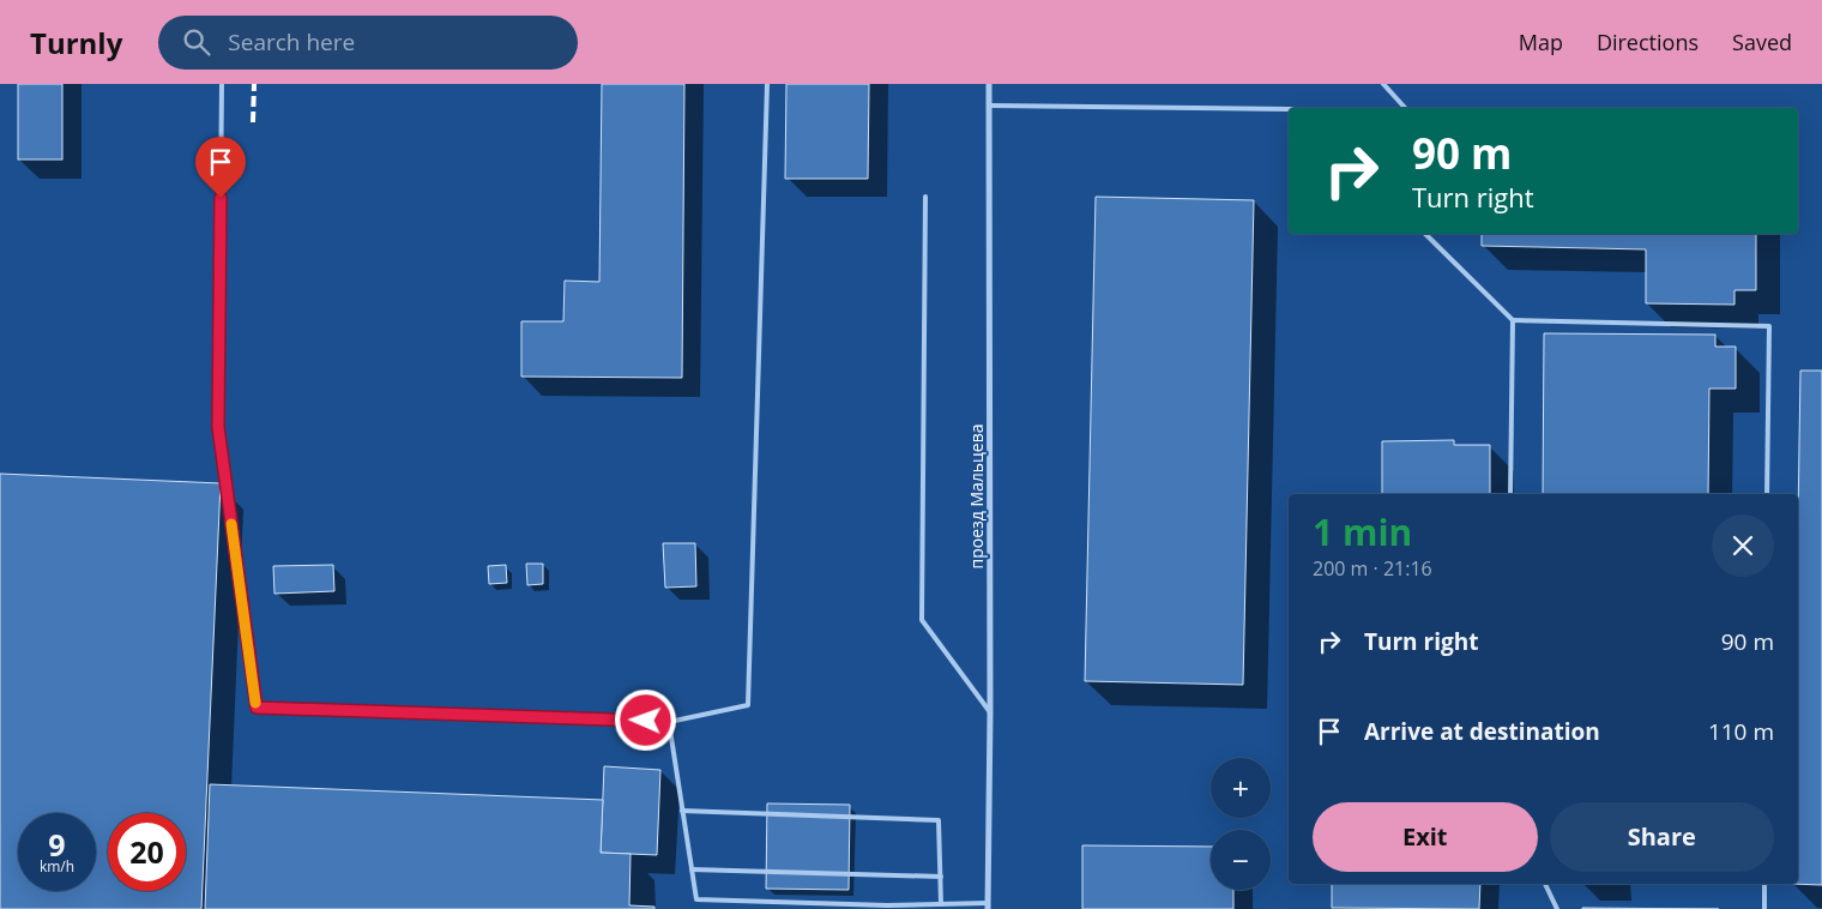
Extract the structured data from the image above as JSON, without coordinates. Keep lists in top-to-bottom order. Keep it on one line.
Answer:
{"streets":{"street":["проезд Мальцева"]},"page":{"header":"Turnly","search":"Search here","nav":["Map","Directions","Saved"],"turn":["90 m","Turn right"],"heading":["1 min","200 m · 21:16"],"list":[{"name":"Turn right","value":"90 m"},{"name":"Arrive at destination","value":"110 m"}],"map_buttons":["+","−"],"buttons":["Exit","Share"],"speed":"9 km/h","limit":"20"}}
